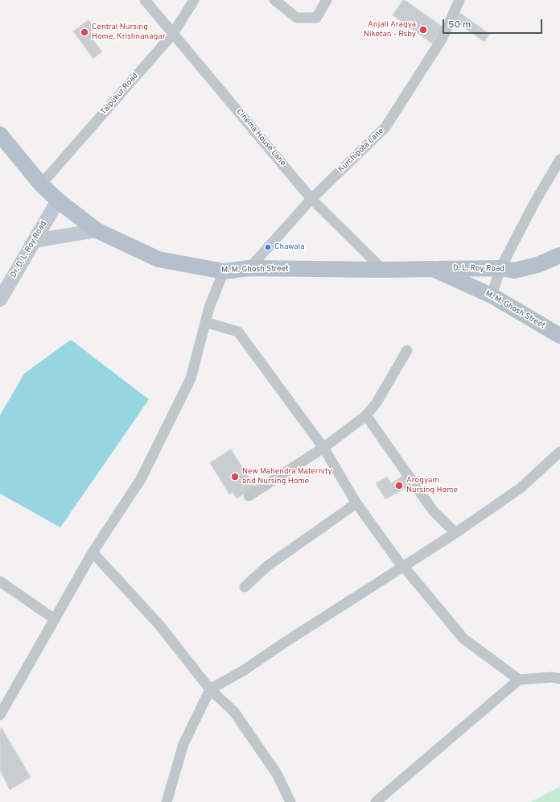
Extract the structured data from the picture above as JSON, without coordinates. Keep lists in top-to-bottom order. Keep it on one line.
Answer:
{"streets":{"main road":["D. L. Roy Road","M. M. Ghosh Street"],"street":["Talpukur Road","Cinema House Lane","Kurchipota Lane","Dr. D. L. Roy Road"]},"crossings":[["Talpukur Road","Cinema House Lane"],["Talpukur Road","M. M. Ghosh Street"],["Cinema House Lane","Kurchipota Lane"],["Cinema House Lane","M. M. Ghosh Street"],["Kurchipota Lane","M. M. Ghosh Street"],["Dr. D. L. Roy Road","M. M. Ghosh Street"],["D. L. Roy Road","M. M. Ghosh Street"]],"places":["Anjali Aragya Niketan - Rsby","Central Nursing Home, Krishnanagar","Chawala","New Mahendra Maternity and Nursing Home","Arogyam Nursing Home"],"scale_bar":"50 m"}
